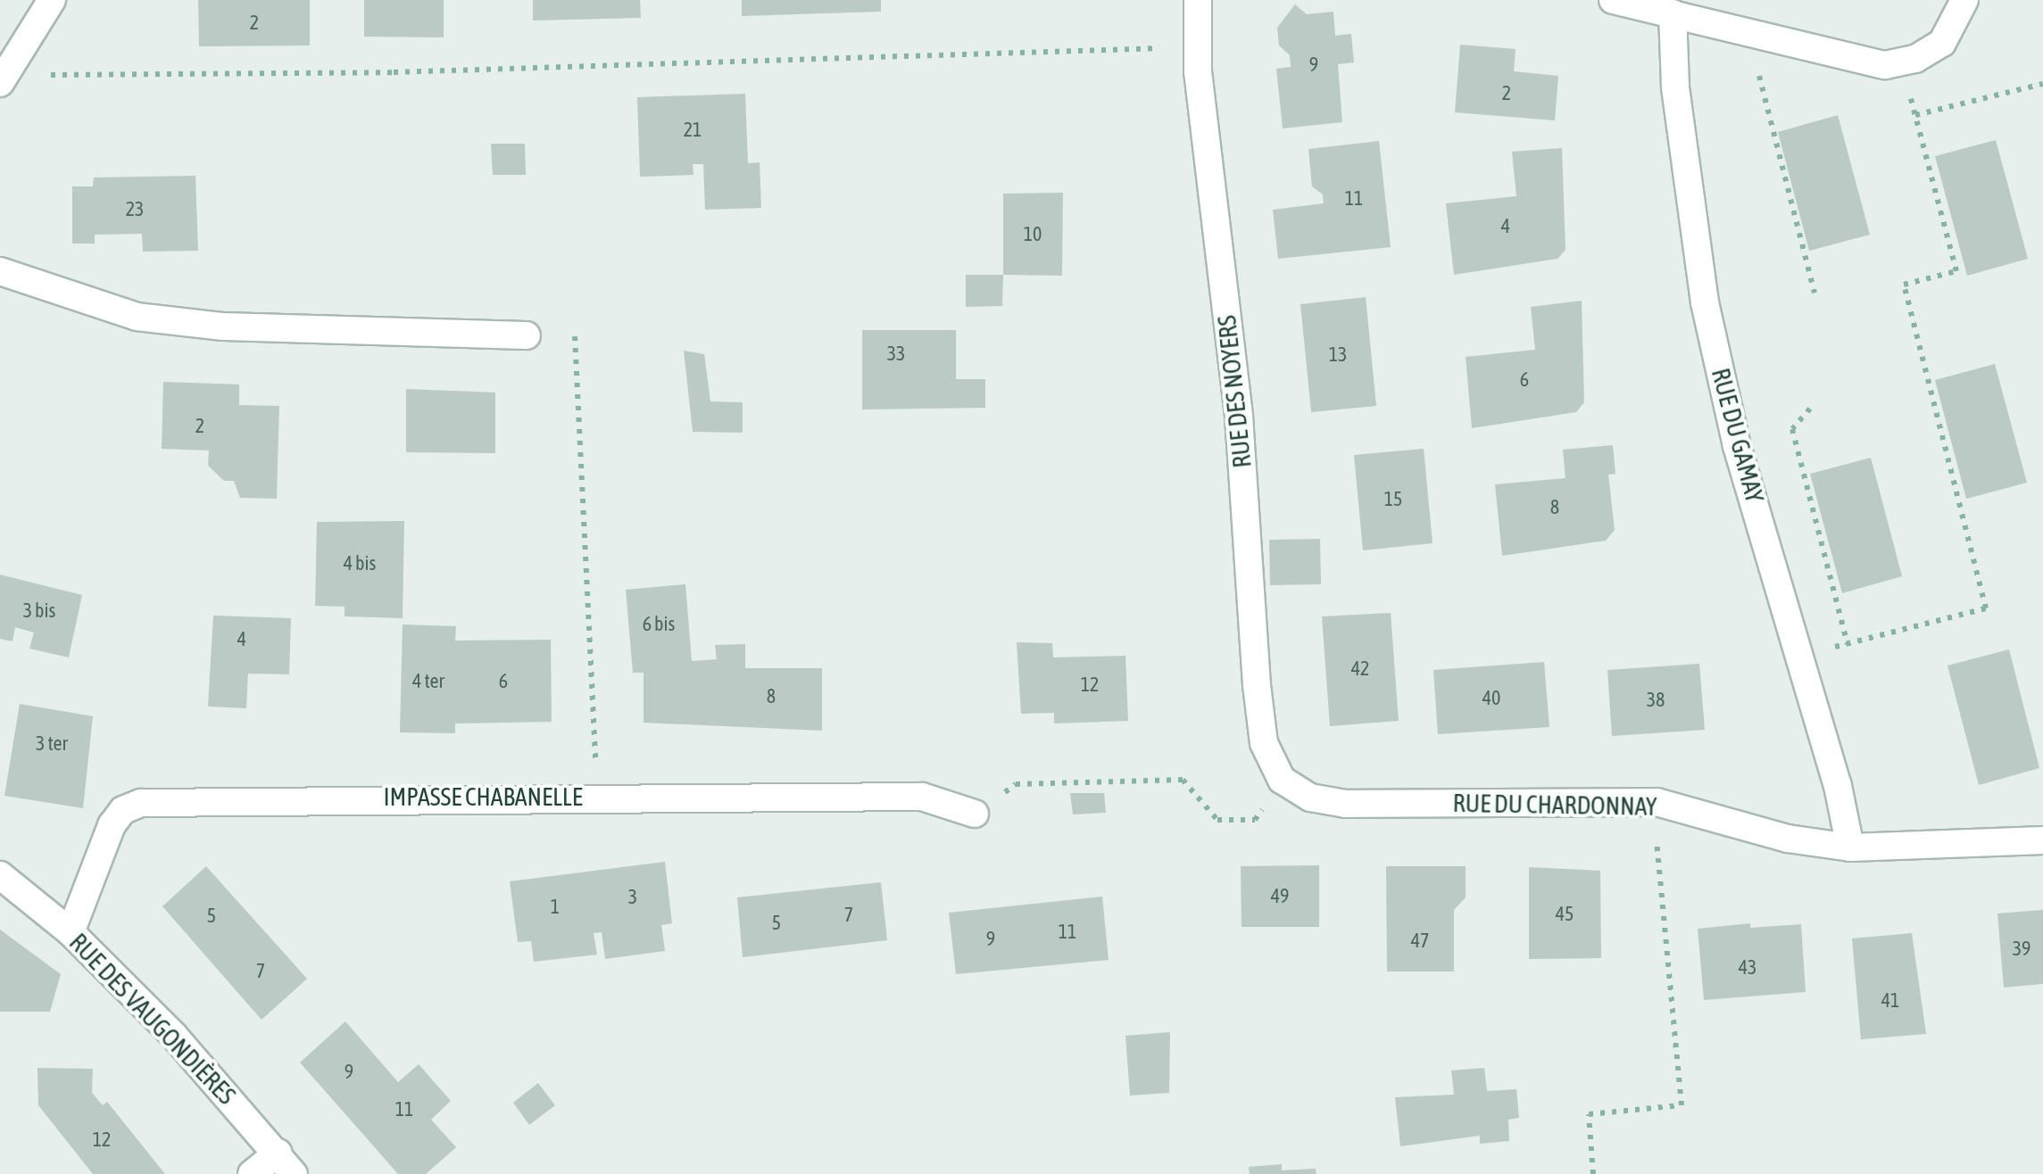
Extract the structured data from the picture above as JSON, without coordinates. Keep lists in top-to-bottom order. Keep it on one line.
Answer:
{"streets":{"street":["RUE DES NOYERS","RUE DU GAMAY","IMPASSE CHABANELLE","RUE DU CHARDONNAY","RUE DES VAUGONDIÈRES"]},"crossings":[["RUE DES NOYERS","RUE DU CHARDONNAY"],["RUE DU GAMAY","RUE DU CHARDONNAY"],["IMPASSE CHABANELLE","RUE DES VAUGONDIÈRES"]],"house_numbers":["2","9","2","21","11","23","4","10","33","13","6","2","15","8","4 bis","3 bis","6 bis","4","42","4 ter","6","12","8","40","38","3 ter","49","3","1","45","7","5","5","11","9","47","39","43","7","41","9","11","12"]}
